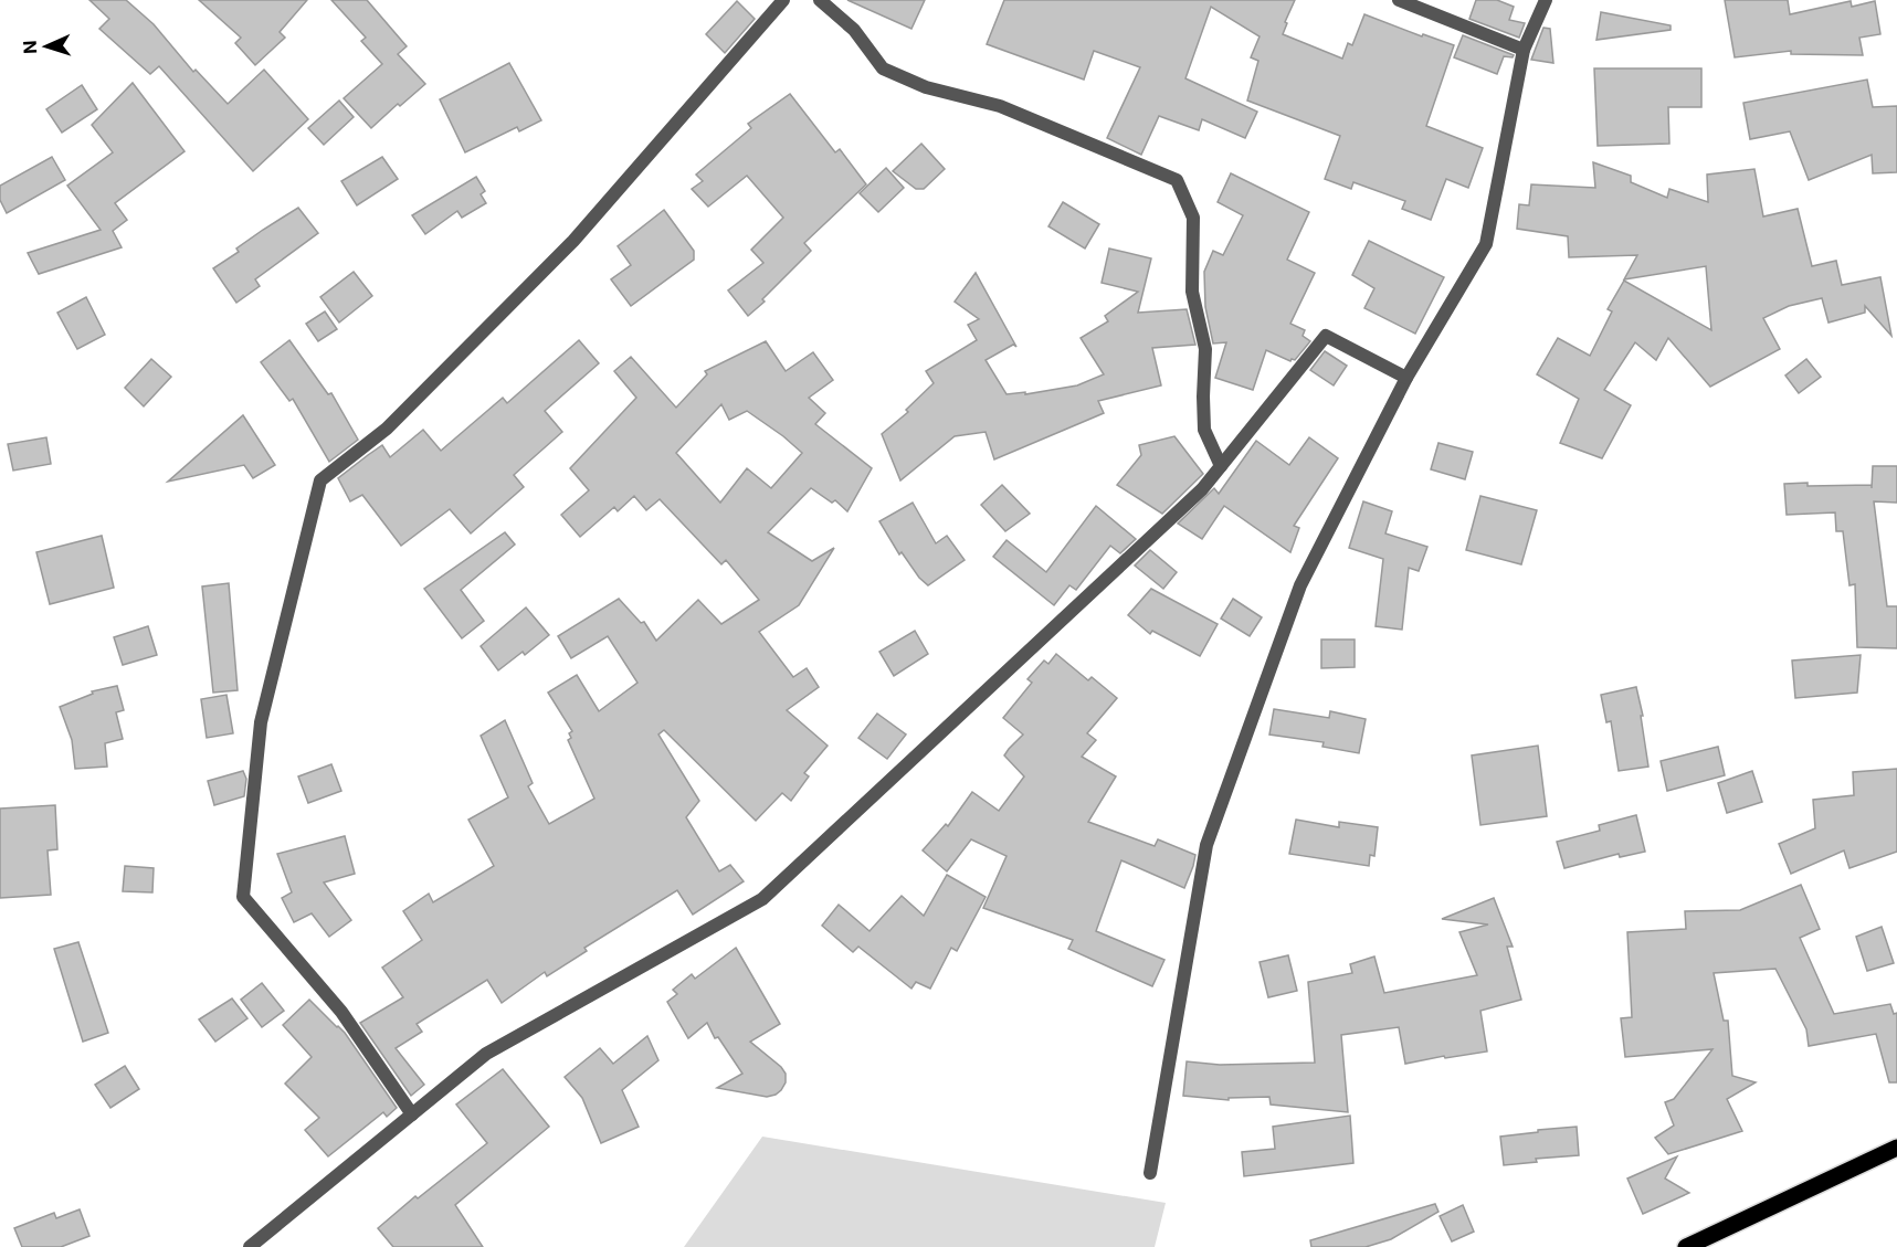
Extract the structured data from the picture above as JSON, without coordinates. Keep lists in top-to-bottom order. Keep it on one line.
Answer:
{"north":"left"}
